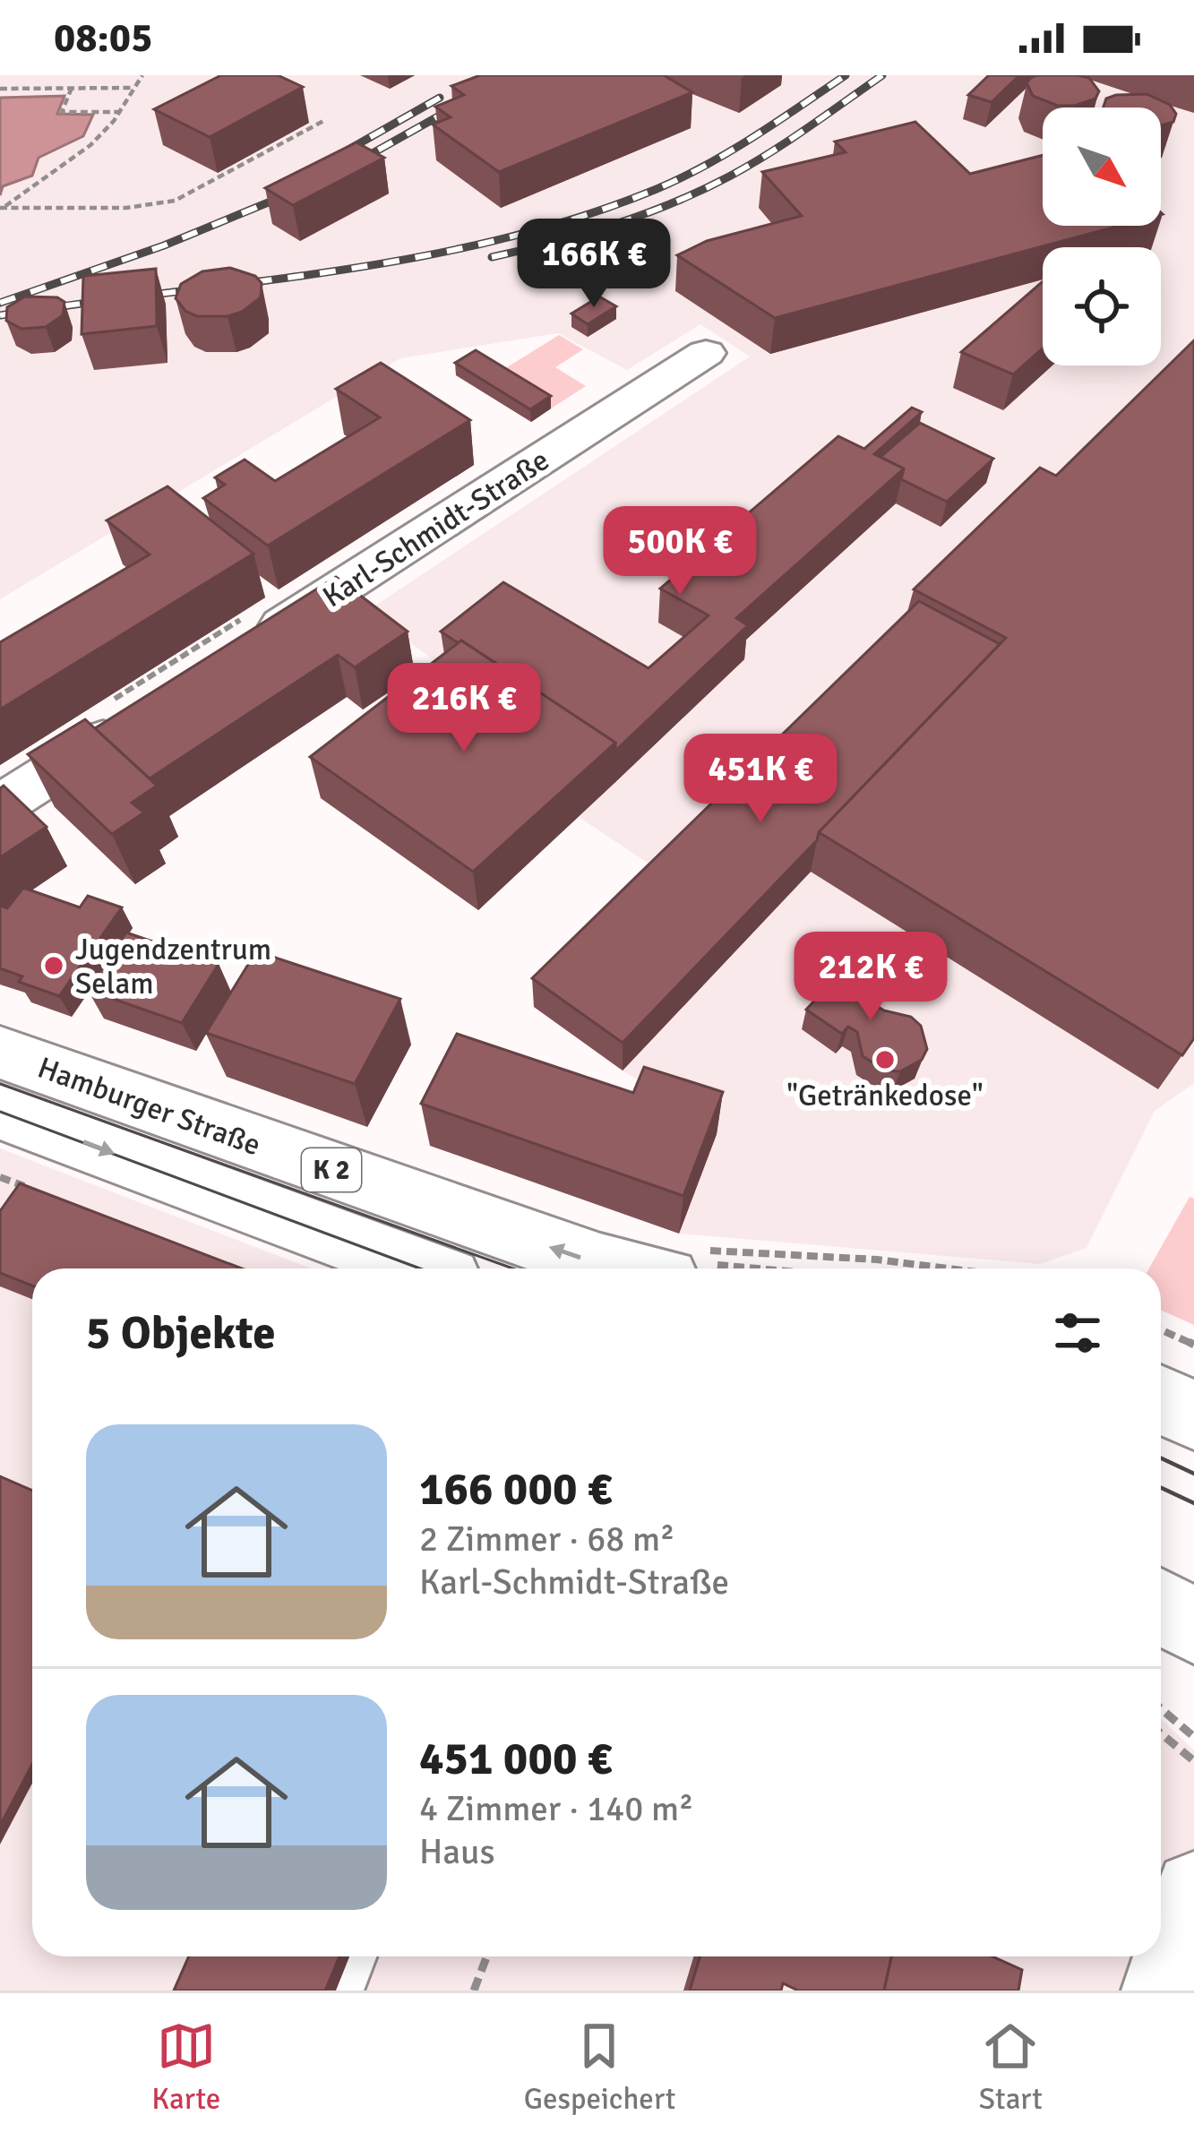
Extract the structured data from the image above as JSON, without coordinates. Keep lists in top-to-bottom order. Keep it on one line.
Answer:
{"streets":{"main road":["Hamburger Straße","K 2"],"street":["Karl-Schmidt-Straße"]},"places":["Jugendzentrum Selam","\"Getränkedose\""],"north":"bottom right","page":{"status":"08:05","price":["166K €","500K €","216K €","451K €","212K €"],"heading":"5 Objekte","list":[{"name":"166 000 €","note":"2 Zimmer · 68 m² · Karl-Schmidt-Straße"},{"name":"451 000 €","note":"4 Zimmer · 140 m² · Haus"}],"tabs":["Karte","Gespeichert","Start"]}}
